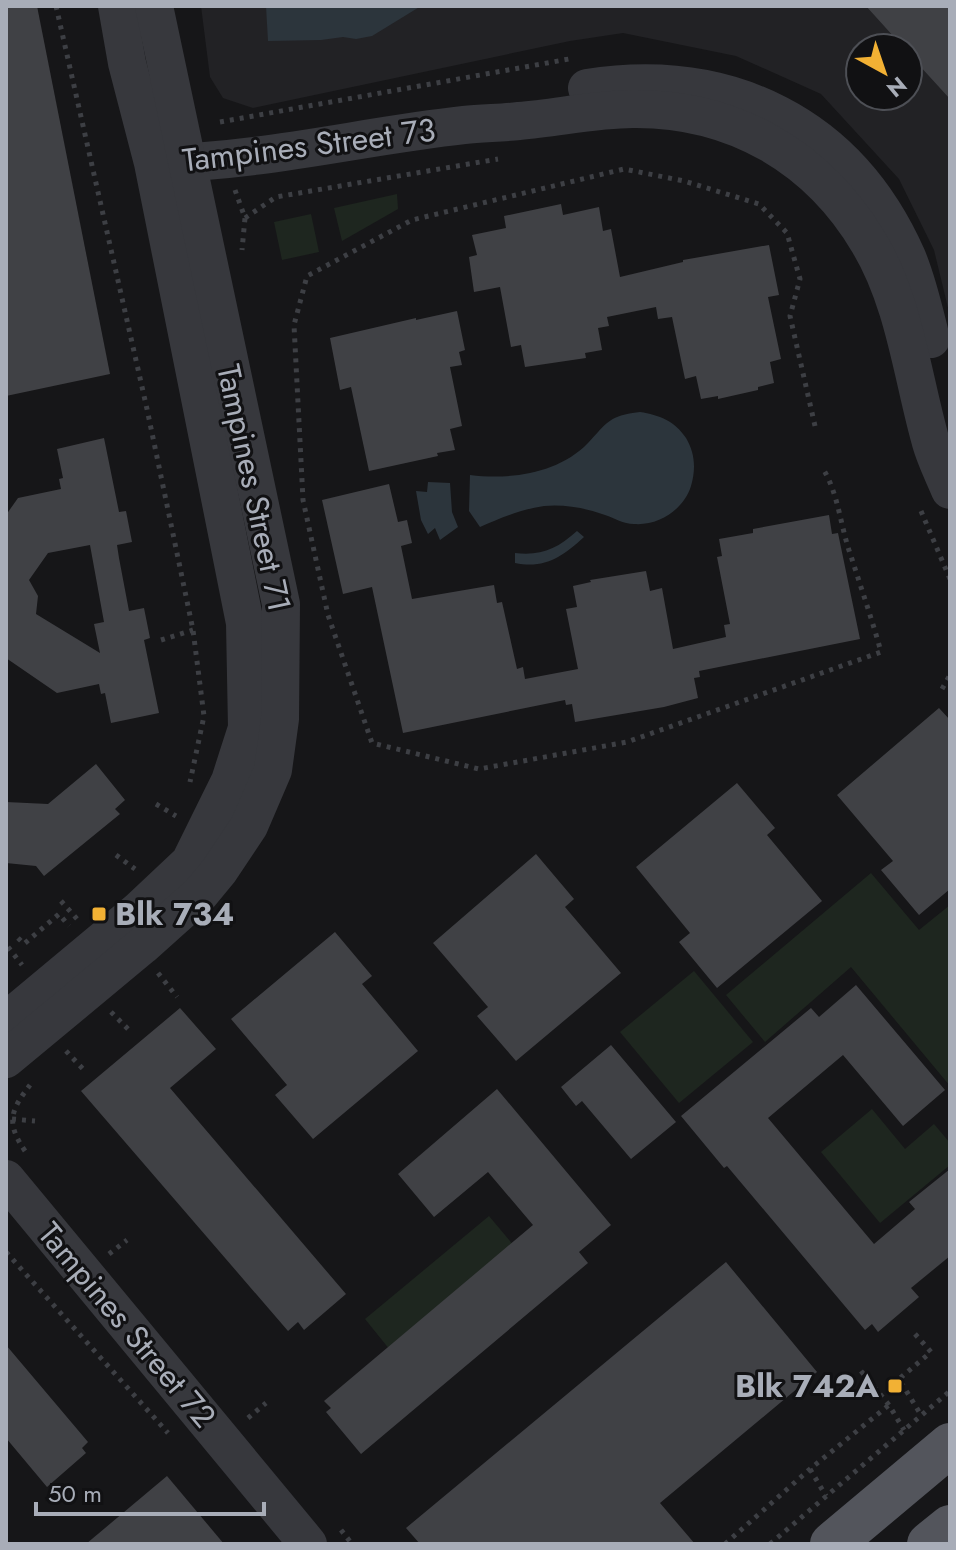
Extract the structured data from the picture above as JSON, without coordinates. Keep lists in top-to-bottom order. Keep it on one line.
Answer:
{"streets":{"street":["Tampines Street 73","Tampines Street 71","Tampines Street 72"]},"crossings":[["Tampines Street 73","Tampines Street 71"]],"places":{"transit":["Blk 734","Blk 742A"]},"scale_bar":"50 m","north":"bottom right"}
